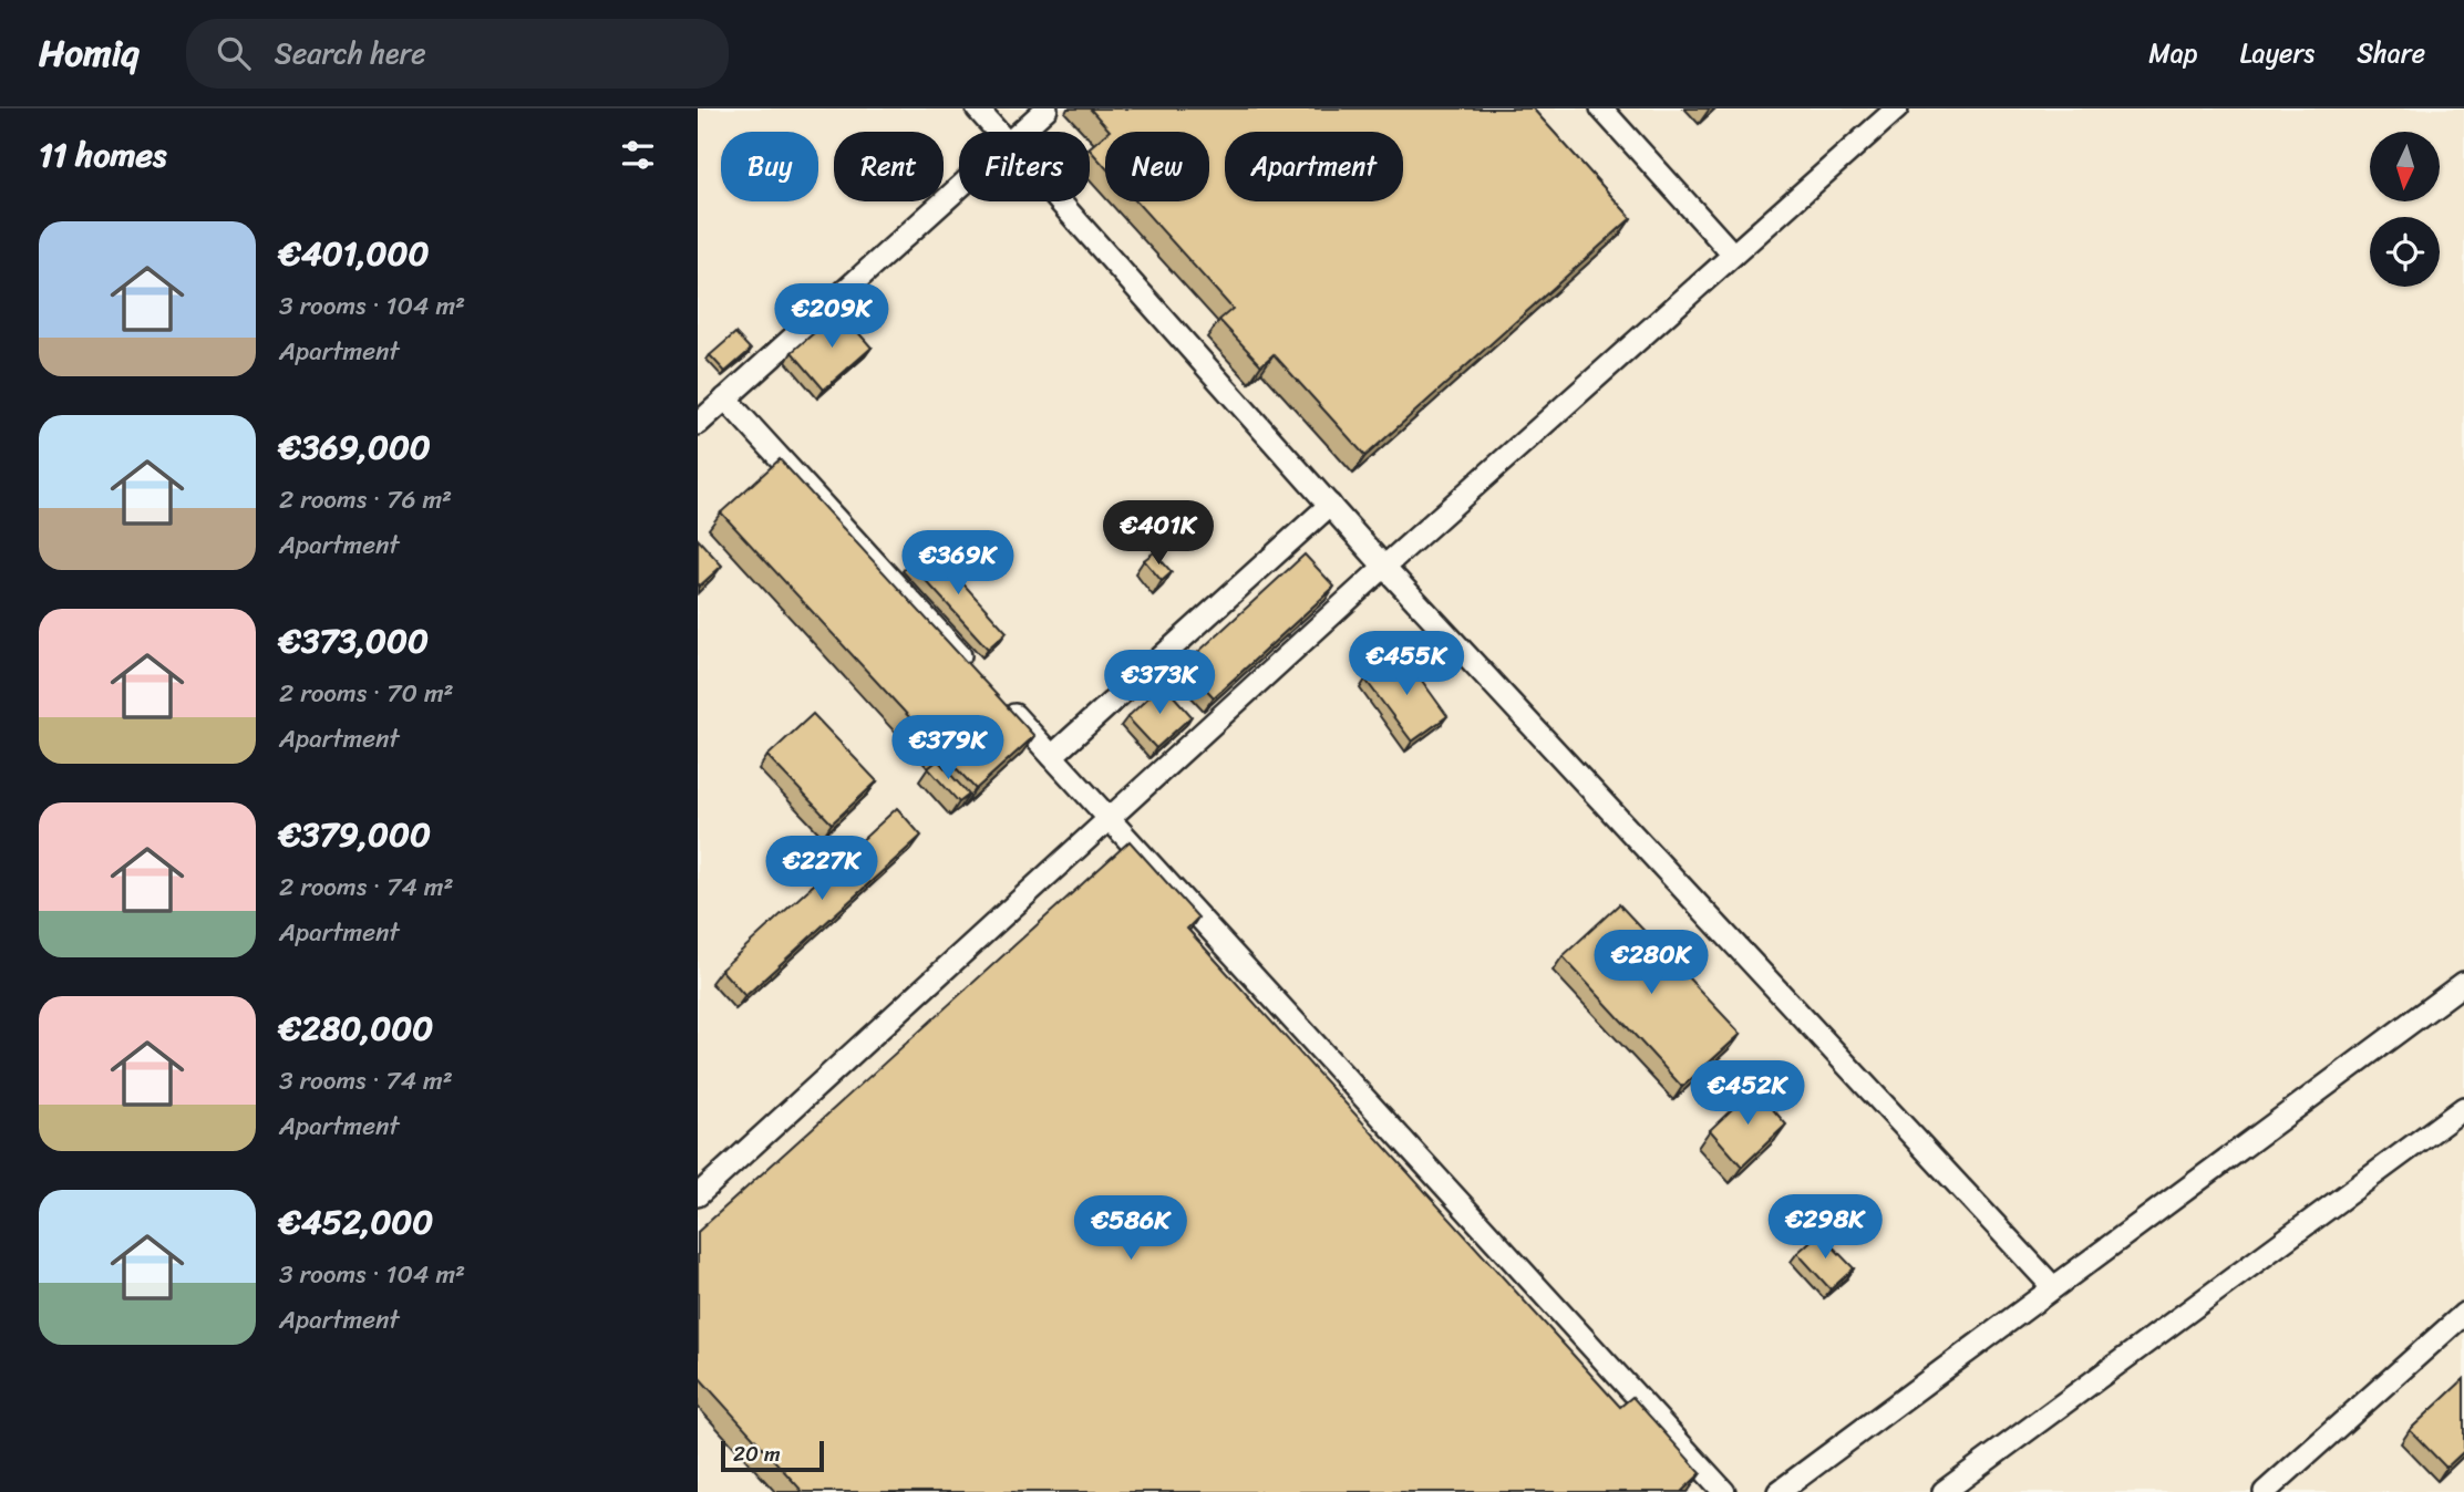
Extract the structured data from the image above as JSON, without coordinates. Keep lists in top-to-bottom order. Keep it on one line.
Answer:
{"scale_bar":"20 m","north":"bottom","page":{"header":"Homiq","search":"Search here","nav":["Map","Layers","Share"],"heading":"11 homes","chip":["Buy","Rent","Filters","New","Apartment"],"list":[{"name":"€401,000","note":"3 rooms · 104 m² · Apartment"},{"name":"€369,000","note":"2 rooms · 76 m² · Apartment"},{"name":"€373,000","note":"2 rooms · 70 m² · Apartment"},{"name":"€379,000","note":"2 rooms · 74 m² · Apartment"},{"name":"€280,000","note":"3 rooms · 74 m² · Apartment"},{"name":"€452,000","note":"3 rooms · 104 m² · Apartment"}],"price":["€209K","€401K","€369K","€455K","€373K","€379K","€227K","€280K","€452K","€298K","€586K"],"scale":"20 m"}}
